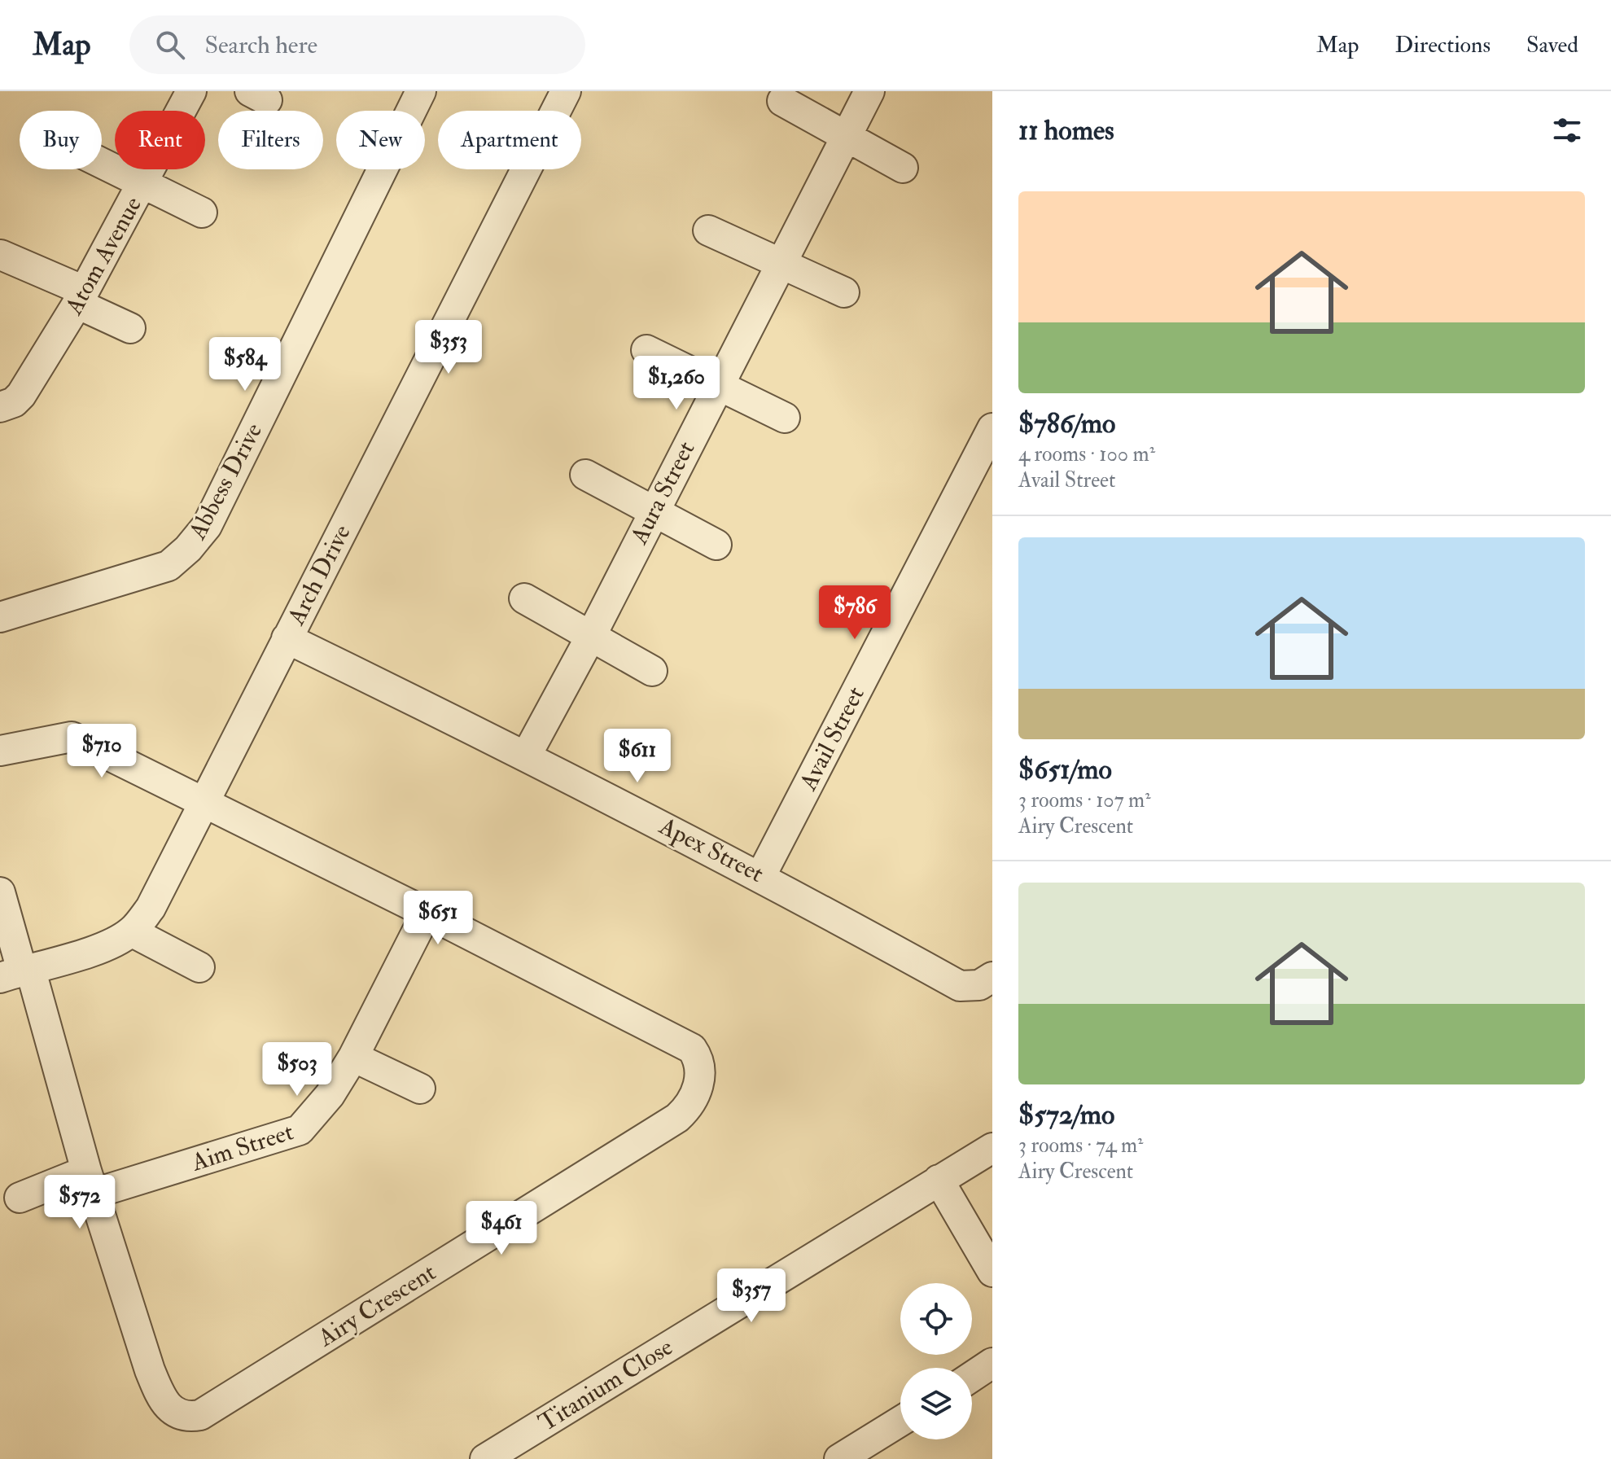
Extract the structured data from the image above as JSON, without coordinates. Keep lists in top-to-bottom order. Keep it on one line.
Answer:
{"streets":{"street":["Atom Avenue","Abbess Drive","Aura Street","Arch Drive","Avail Street","Apex Street","Aim Street","Airy Crescent","Titanium Close"]},"crossings":[["Aura Street","Apex Street"],["Arch Drive","Apex Street"],["Arch Drive","Airy Crescent"],["Avail Street","Apex Street"],["Aim Street","Airy Crescent"]],"page":{"header":"Map","search":"Search here","nav":["Map","Directions","Saved"],"heading":"11 homes","chip":["Buy","Rent","Filters","New","Apartment"],"list":[{"name":"$786/mo","note":"4 rooms · 100 m² · Avail Street"},{"name":"$651/mo","note":"3 rooms · 107 m² · Airy Crescent"},{"name":"$572/mo","note":"3 rooms · 74 m² · Airy Crescent"}],"price":["$353","$584","$1,260","$786","$710","$611","$651","$503","$572","$461","$357"]}}
